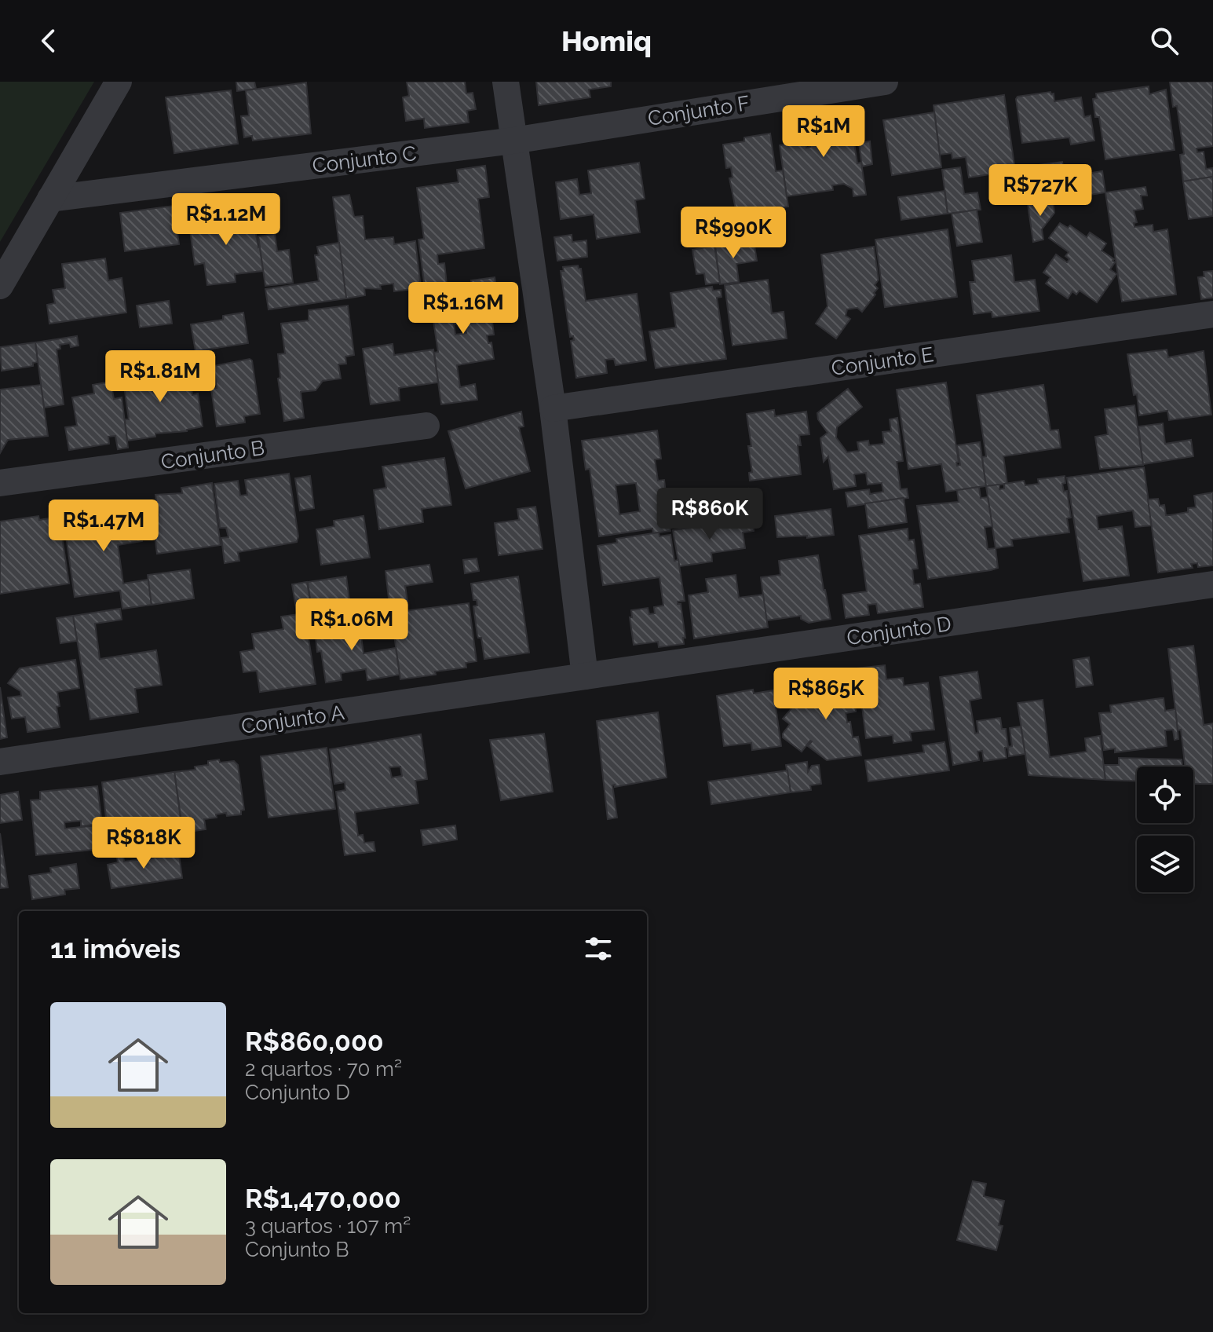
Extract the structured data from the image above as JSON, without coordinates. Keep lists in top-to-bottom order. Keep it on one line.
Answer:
{"streets":{"street":["Conjunto F","Conjunto C","Conjunto E","Conjunto B","Conjunto D","Conjunto A"]},"crossings":[["Conjunto F","Conjunto C"],["Conjunto D","Conjunto A"]],"page":{"header":"Homiq","price":["R$1M","R$727K","R$1.12M","R$990K","R$1.16M","R$1.81M","R$860K","R$1.47M","R$1.06M","R$865K","R$818K"],"heading":"11 imóveis","list":[{"name":"R$860,000","note":"2 quartos · 70 m² · Conjunto D"},{"name":"R$1,470,000","note":"3 quartos · 107 m² · Conjunto B"}]}}
